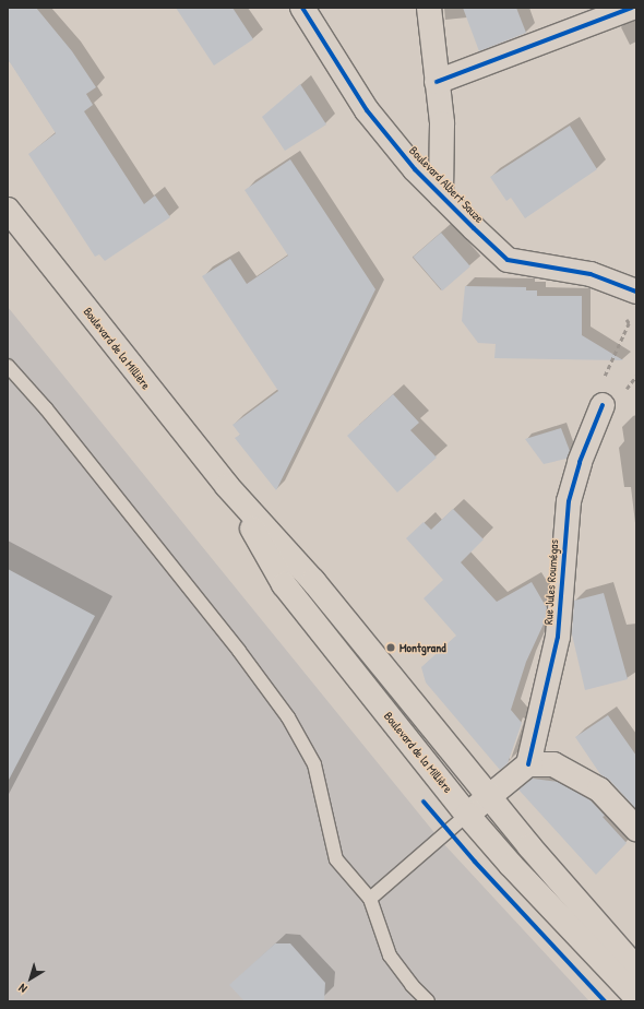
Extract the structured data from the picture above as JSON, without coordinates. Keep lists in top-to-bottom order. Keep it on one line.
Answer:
{"streets":{"main road":["Boulevard Albert Sauze","Boulevard de la Millière","Rue Jules Roumégas"]},"places":["Montgrand"],"north":"bottom left"}
